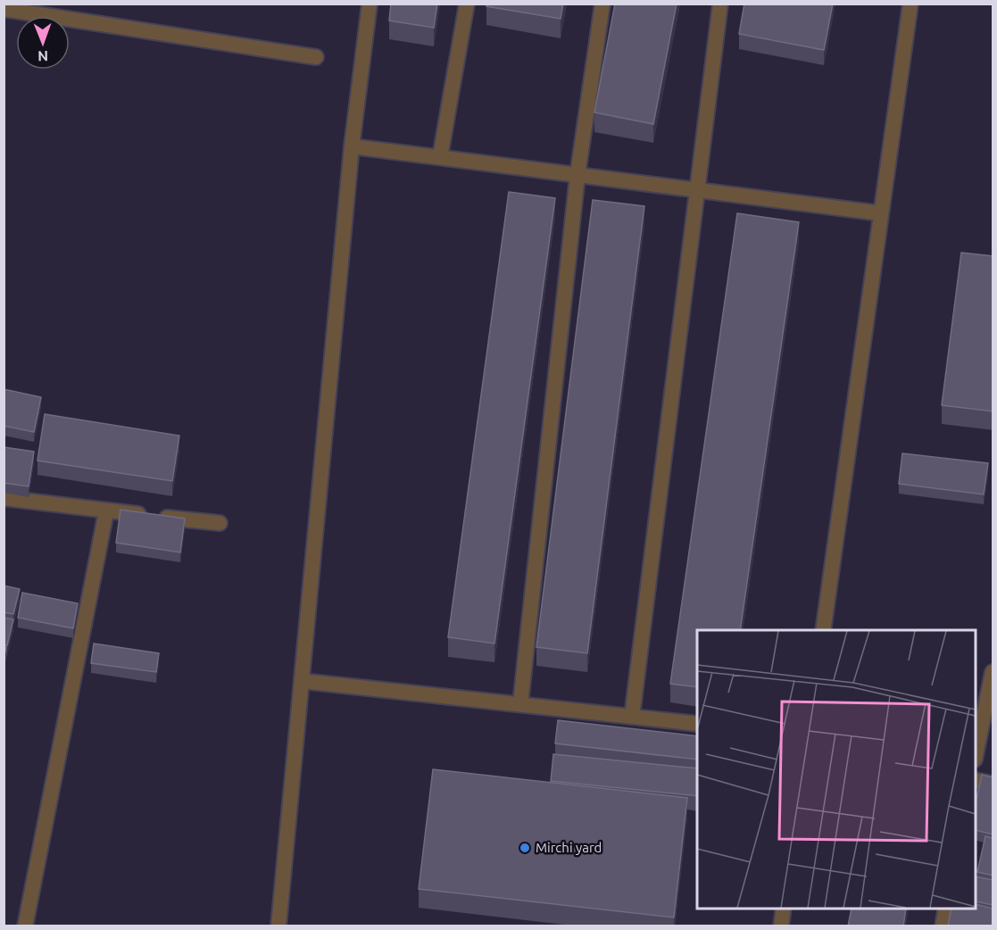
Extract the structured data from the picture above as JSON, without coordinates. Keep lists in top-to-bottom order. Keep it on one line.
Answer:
{"places":["Mirchi yard"],"north":"bottom"}
